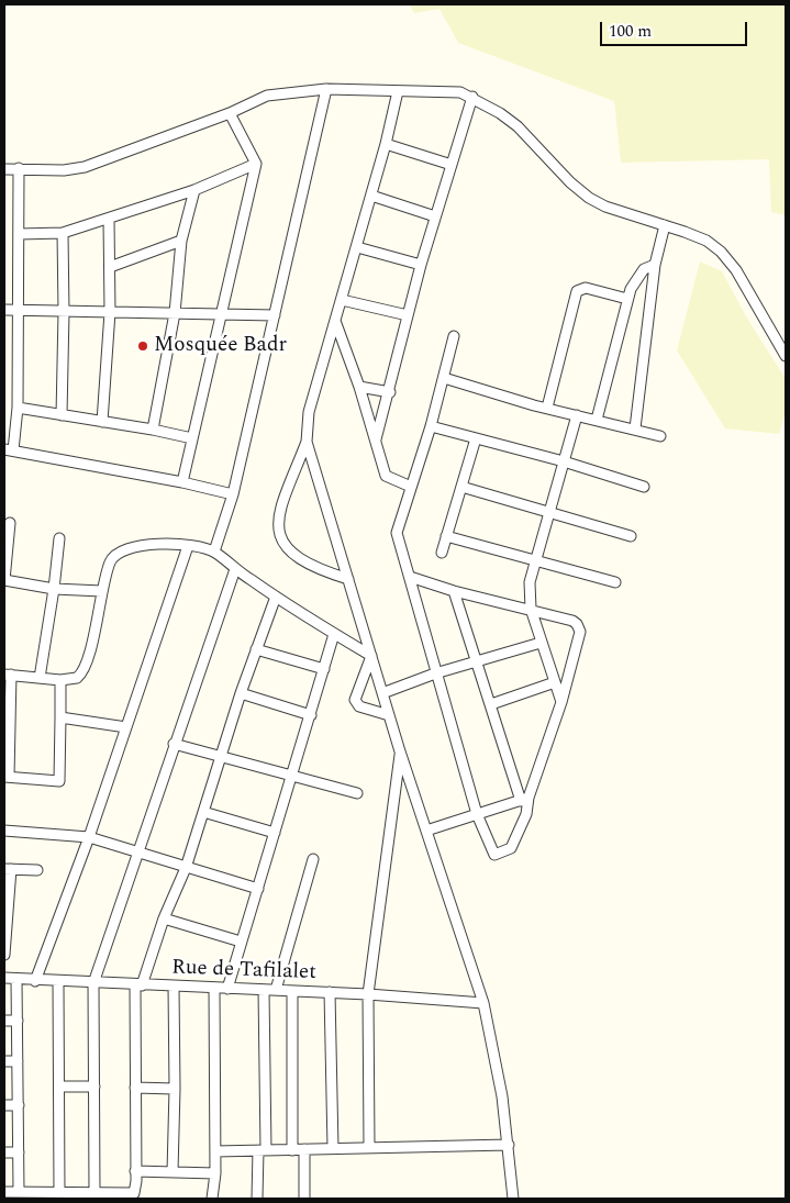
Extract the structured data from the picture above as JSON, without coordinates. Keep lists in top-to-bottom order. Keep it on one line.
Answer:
{"streets":{"street":["Rue de Tafilalet"]},"places":["Mosquée Badr"],"scale_bar":"100 m"}
